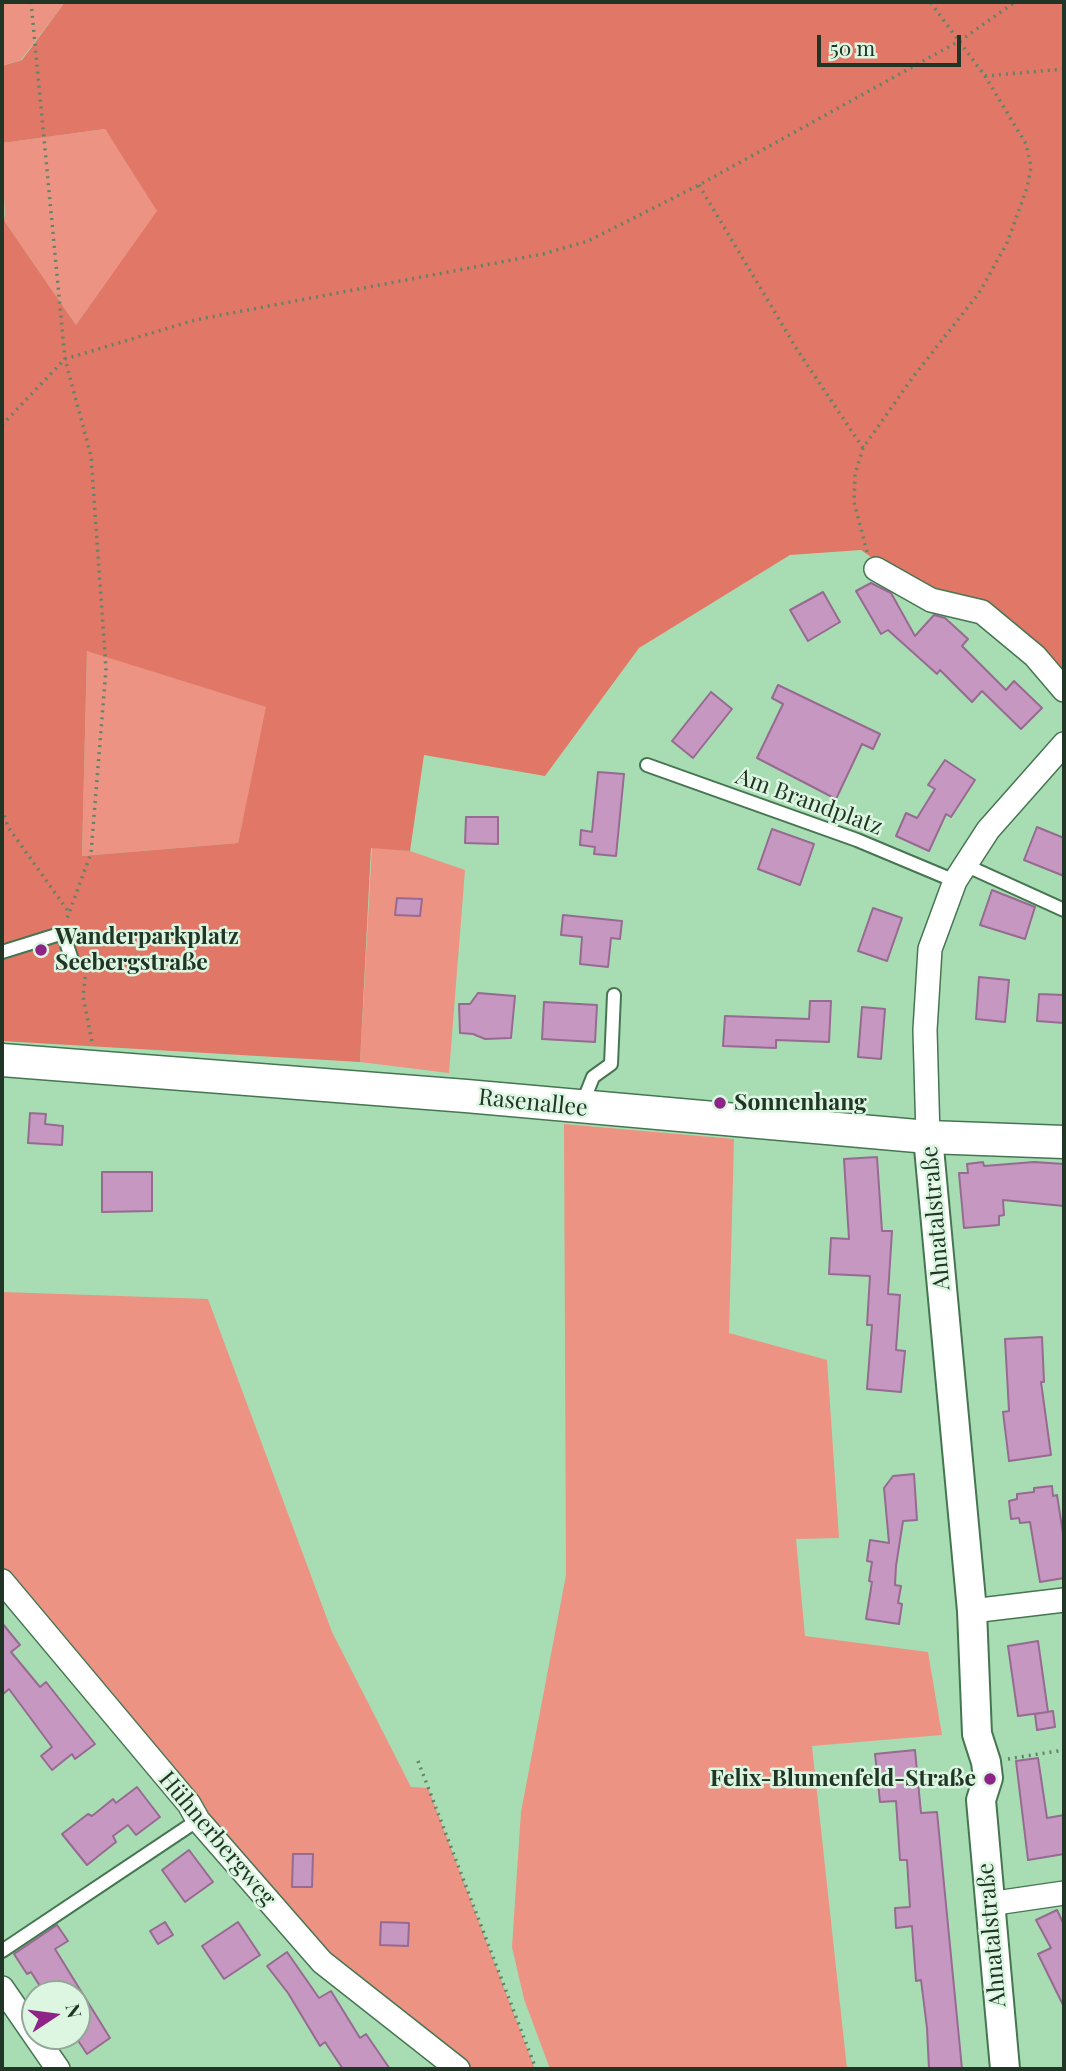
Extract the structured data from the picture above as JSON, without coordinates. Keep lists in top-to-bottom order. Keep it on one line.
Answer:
{"streets":{"main road":["Rasenallee"],"street":["Ahnatalstraße","Hühnerbergweg"],"lane":["Am Brandplatz"]},"crossings":[["Am Brandplatz","Ahnatalstraße"],["Rasenallee","Ahnatalstraße"]],"places":["Wanderparkplatz Seebergstraße","Sonnenhang","Felix-Blumenfeld-Straße"],"scale_bar":"50 m","north":"right"}
